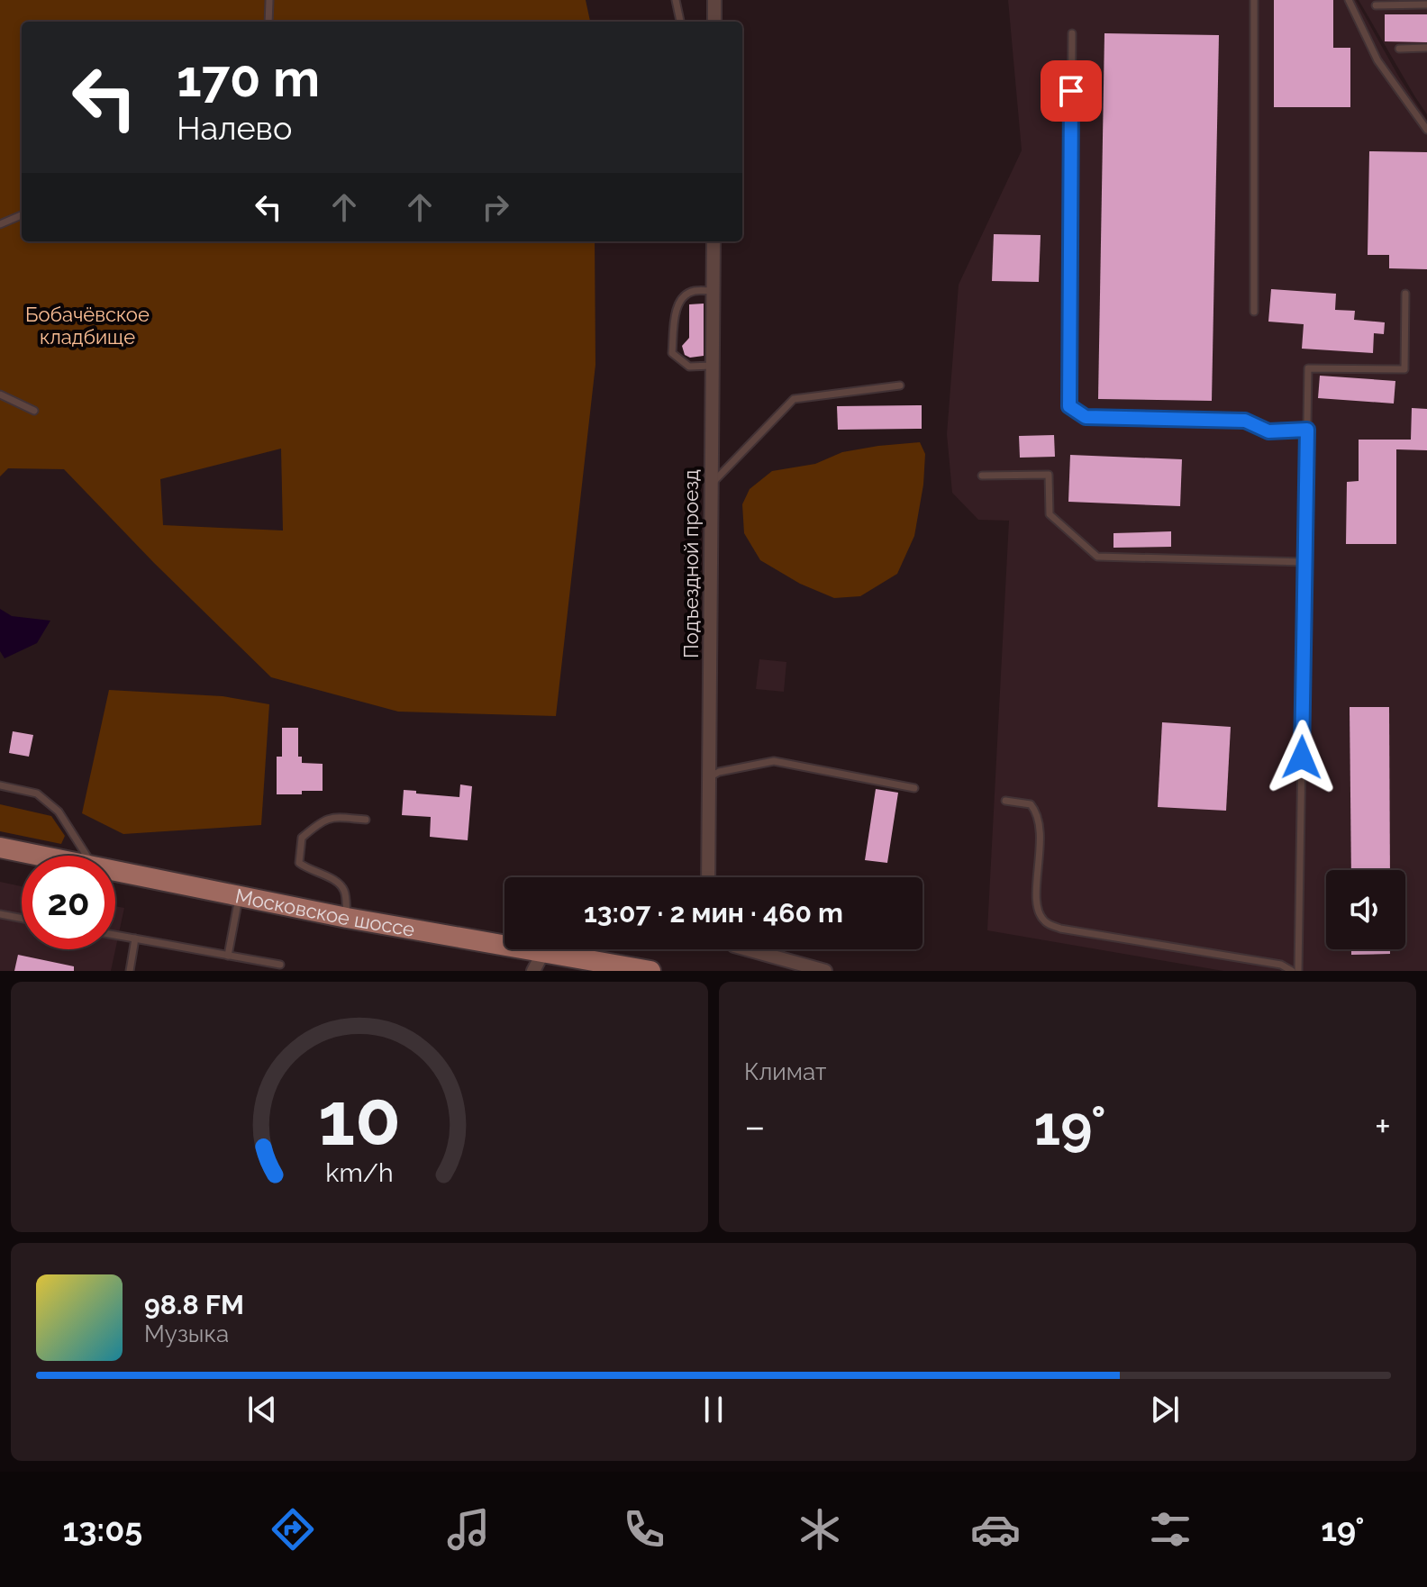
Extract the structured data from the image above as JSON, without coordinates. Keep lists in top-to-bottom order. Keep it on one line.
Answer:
{"streets":{"main road":["Московское шоссе"],"street":["Подъездной проезд"]},"parks":["Бобачёвское кладбище"],"page":{"turn":["170 m","Налево"],"limit":"20","trip":"13:07 · 2 мин · 460 m","tile":"Климат","heat":["−","19°","+"],"song":["98.8 FM","Музыка"],"tabs":["13:05","19°"],"gauge":["10","km/h"]}}
